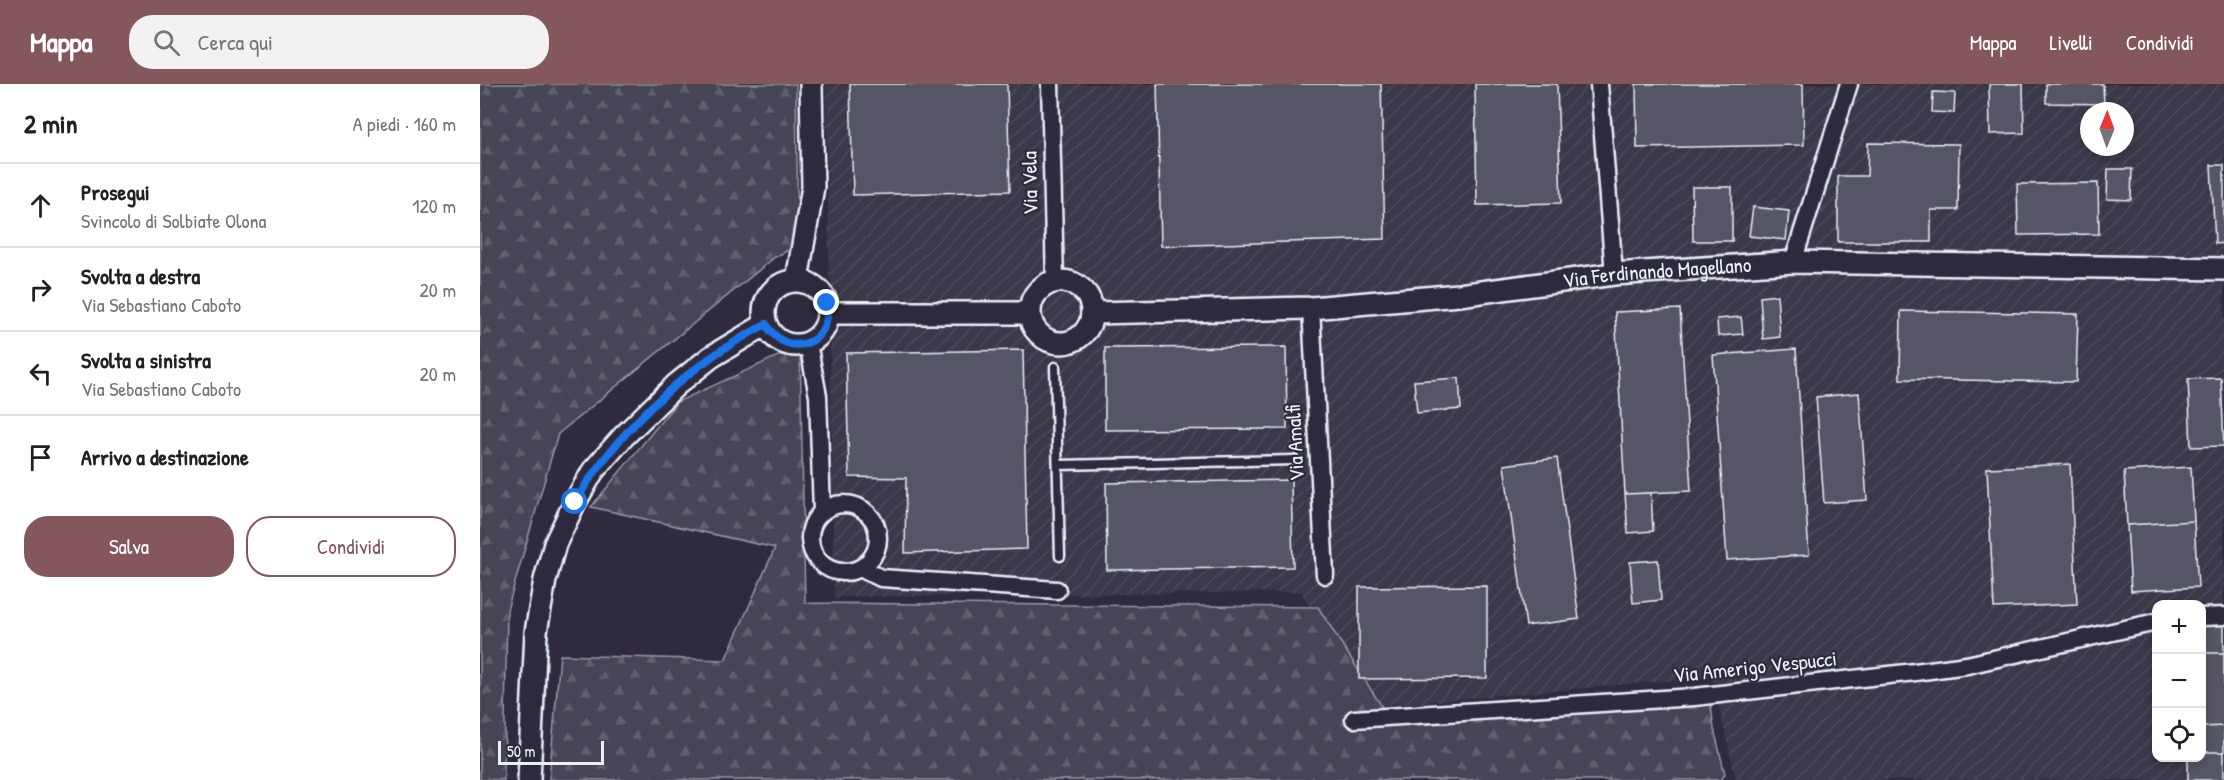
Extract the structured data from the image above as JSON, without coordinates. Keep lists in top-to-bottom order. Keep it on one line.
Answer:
{"streets":{"street":["Via Vela","Via Ferdinando Magellano","Via Amalfi","Via Amerigo Vespucci"]},"crossings":[["Via Vela","Via Ferdinando Magellano"],["Via Ferdinando Magellano","Via Amalfi"]],"scale_bar":"50 m","north":"top","page":{"header":"Mappa","search":"Cerca qui","nav":["Mappa","Livelli","Condividi"],"heading":["2 min","A piedi · 160 m"],"list":[["Prosegui","Svincolo di Solbiate Olona","120 m"],["Svolta a destra","Via Sebastiano Caboto","20 m"],["Svolta a sinistra","Via Sebastiano Caboto","20 m"],"Arrivo a destinazione"],"buttons":["Salva","Condividi"],"map_buttons":["+","−"],"scale":"50 m"}}
